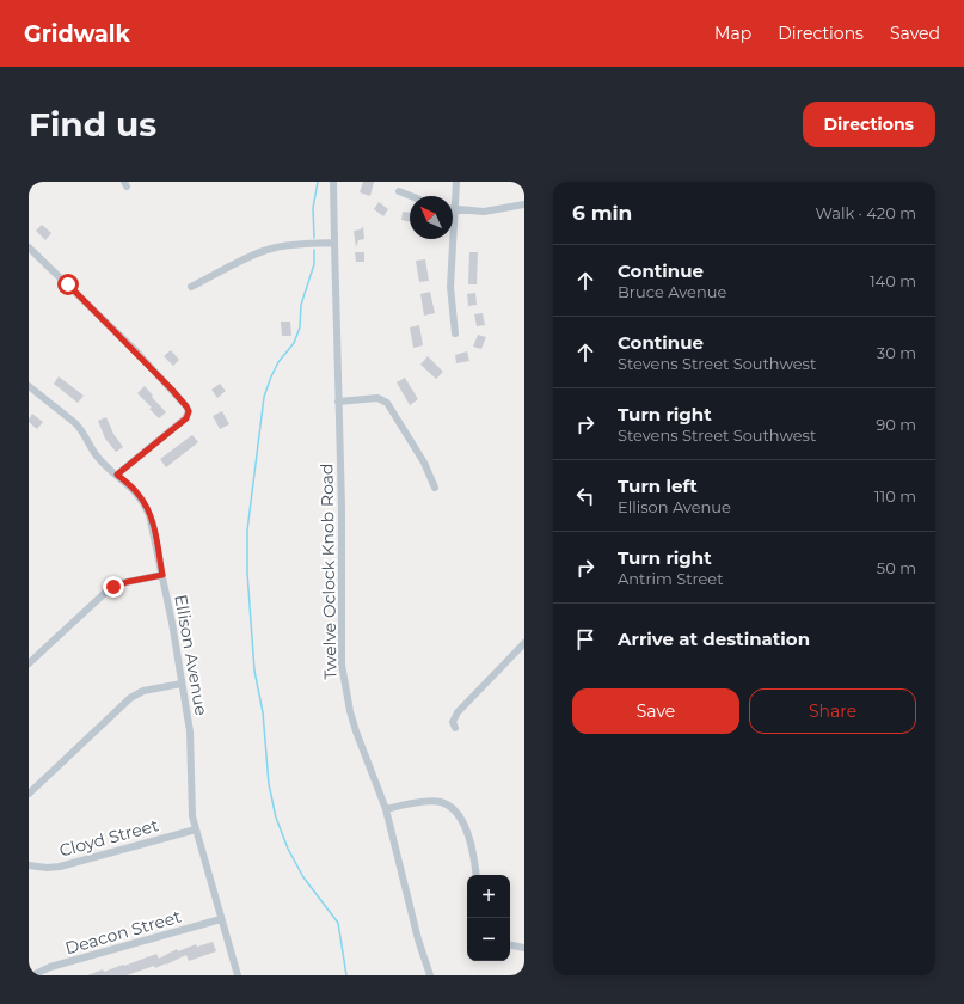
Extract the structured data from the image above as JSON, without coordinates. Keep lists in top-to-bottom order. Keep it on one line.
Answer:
{"streets":{"street":["Twelve Oclock Knob Road","Ellison Avenue","Cloyd Street","Deacon Street"]},"crossings":[["Ellison Avenue","Cloyd Street"],["Ellison Avenue","Deacon Street"]],"north":"top left","page":{"header":"Gridwalk","nav":["Map","Directions","Saved"],"buttons":["Directions",["Save","Share"]],"title":"Find us","heading":["6 min","Walk · 420 m"],"list":[["Continue","Bruce Avenue","140 m"],["Continue","Stevens Street Southwest","30 m"],["Turn right","Stevens Street Southwest","90 m"],["Turn left","Ellison Avenue","110 m"],["Turn right","Antrim Street","50 m"],"Arrive at destination"],"map_buttons":["+","−"]}}
